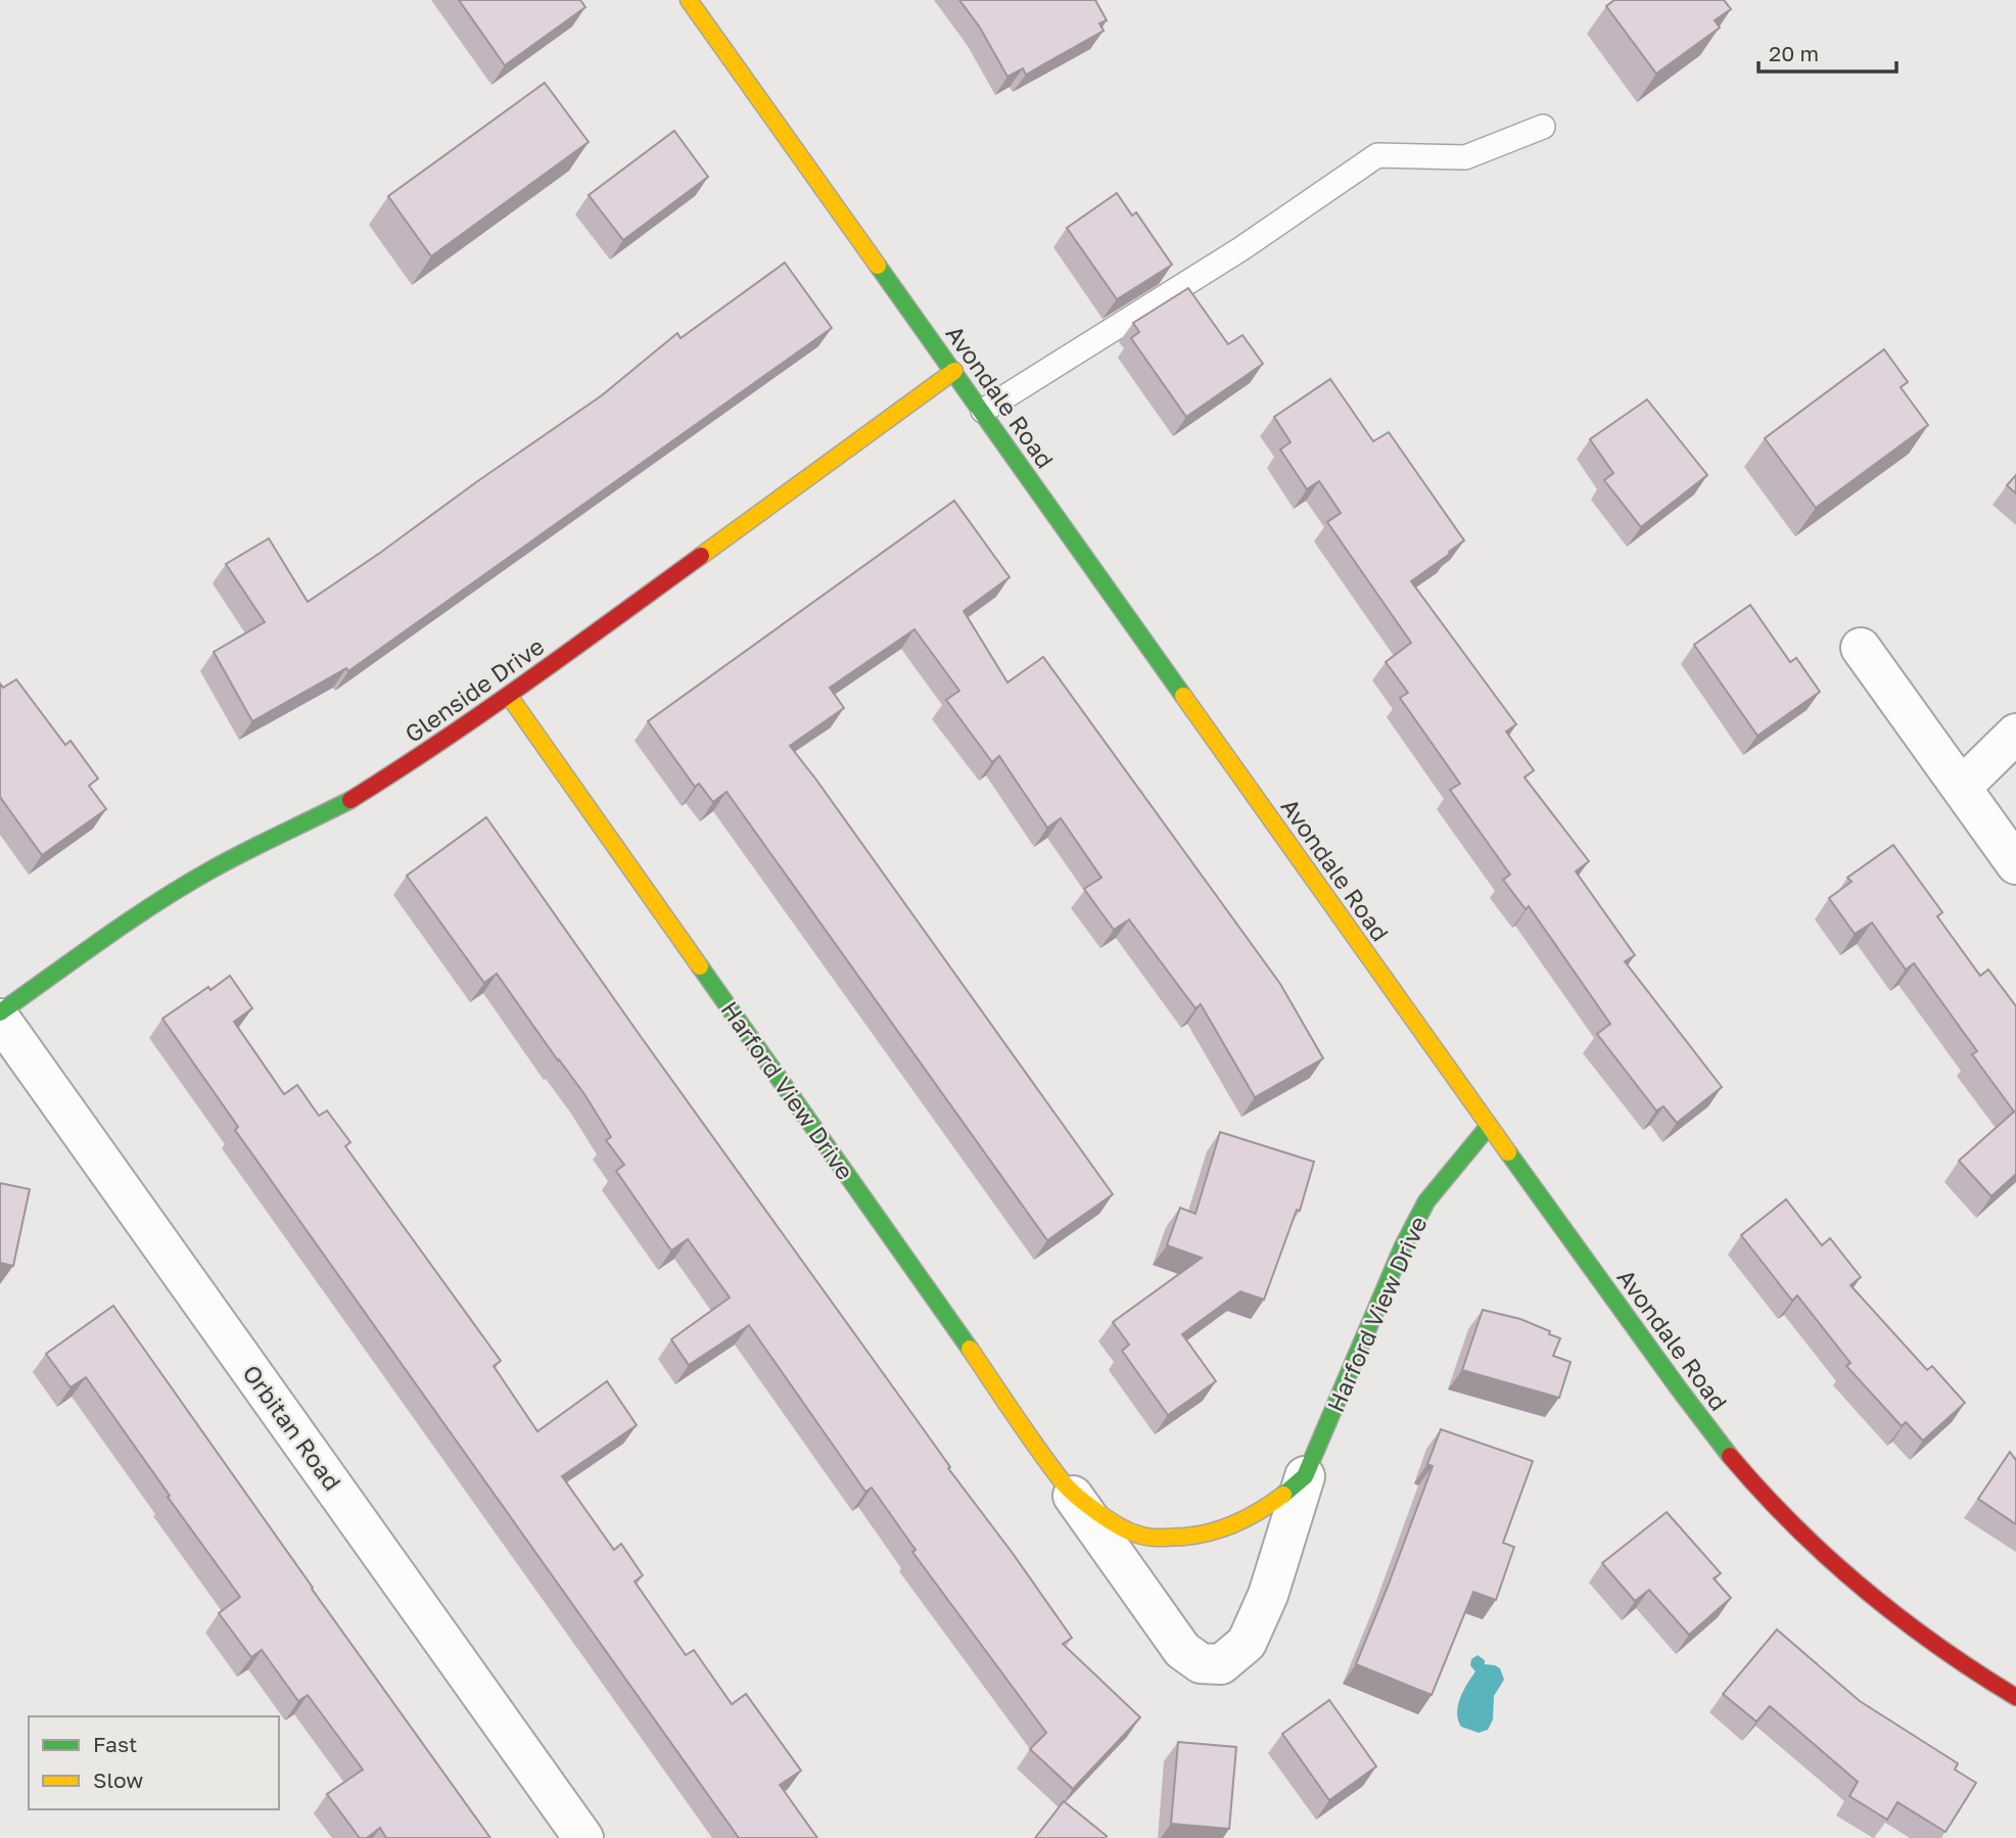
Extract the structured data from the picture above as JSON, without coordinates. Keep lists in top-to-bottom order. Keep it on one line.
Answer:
{"streets":{"street":["Avondale Road","Glenside Drive","Harford View Drive","Orbitan Road"]},"crossings":[["Avondale Road","Glenside Drive"],["Avondale Road","Harford View Drive"],["Glenside Drive","Harford View Drive"]],"legend":["Fast","Slow"],"scale_bar":"20 m"}
